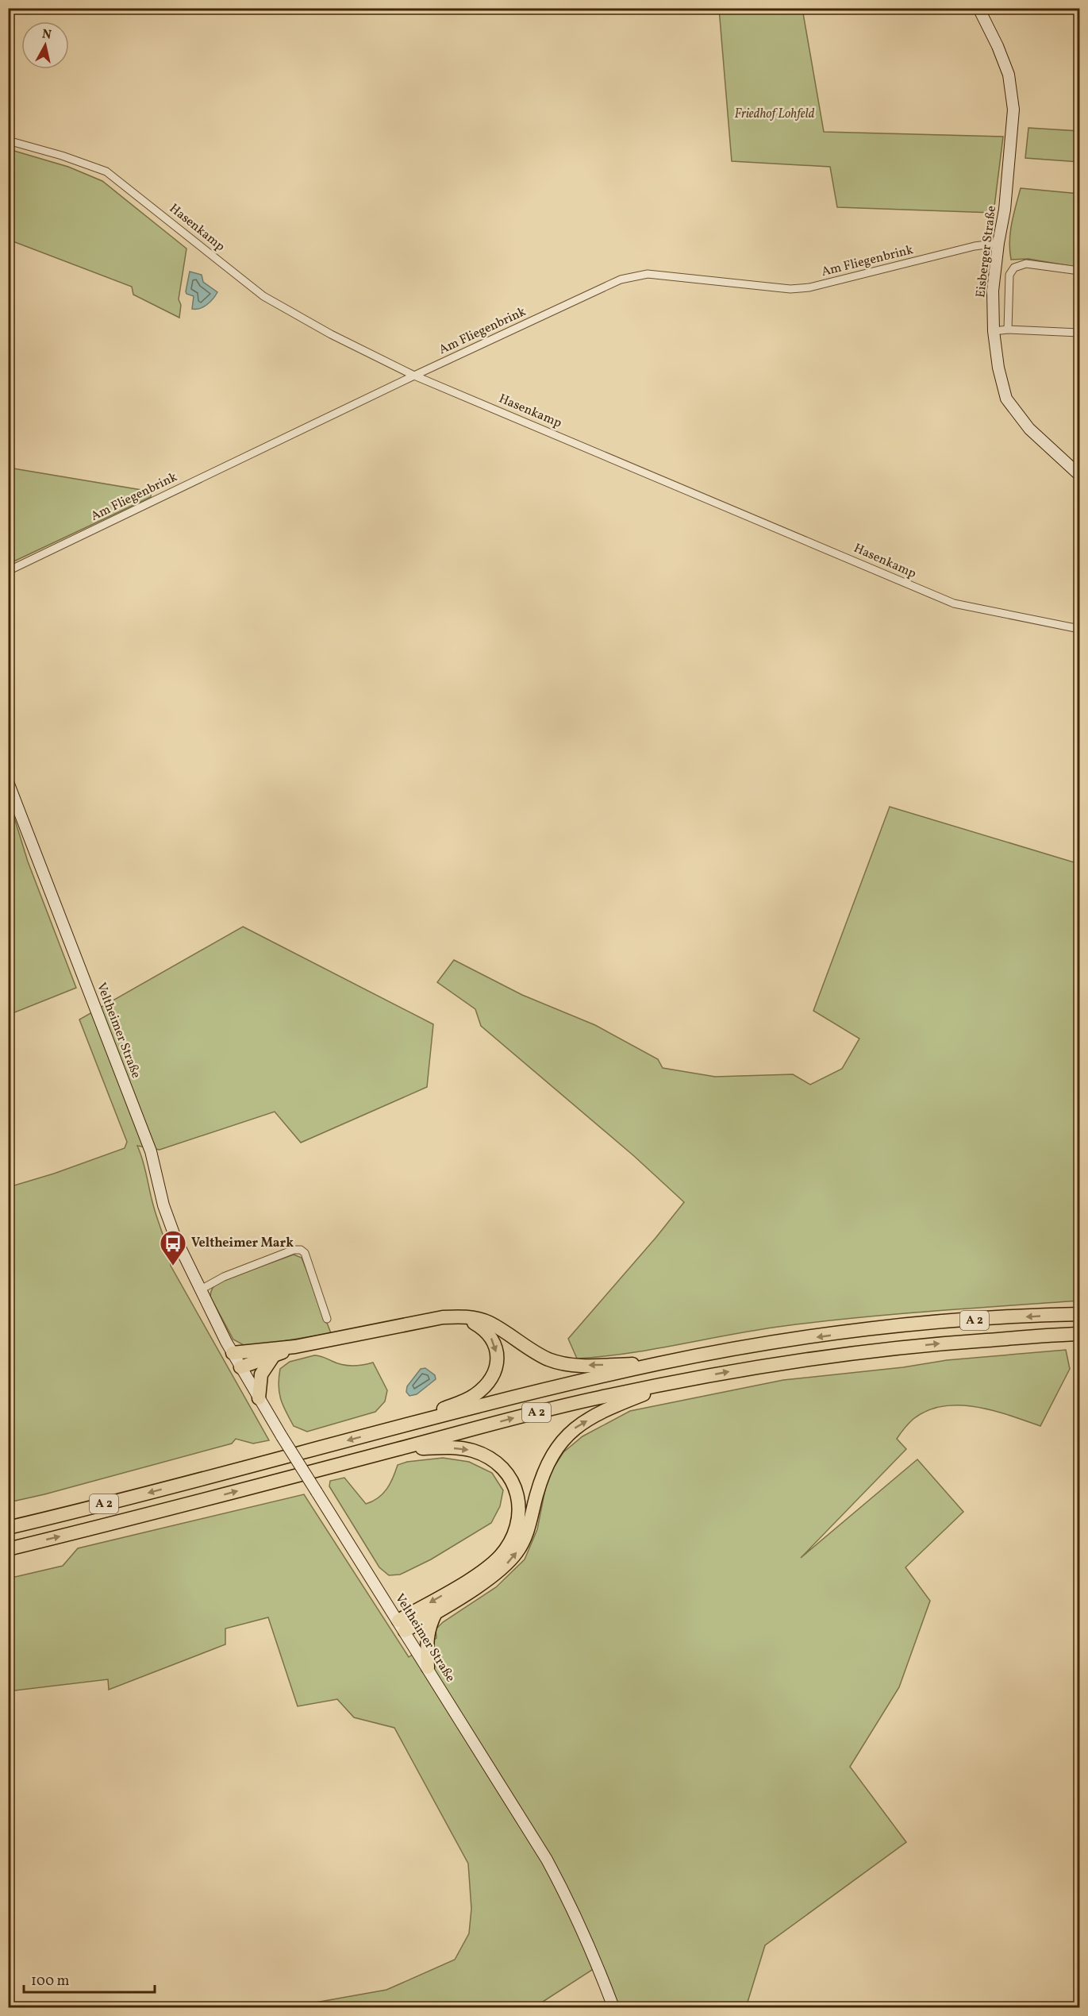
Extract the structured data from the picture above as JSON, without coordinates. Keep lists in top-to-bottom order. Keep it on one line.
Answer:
{"streets":{"highway":["A 2"],"main road":["Eisberger Straße","Veltheimer Straße"],"street":["Hasenkamp","Am Fliegenbrink"]},"crossings":[["Hasenkamp","Am Fliegenbrink"],["Eisberger Straße","Am Fliegenbrink"]],"parks":["Friedhof Lohfeld"],"places":{"bus stop":["Veltheimer Mark"]},"scale_bar":"100 m","north":"top"}
